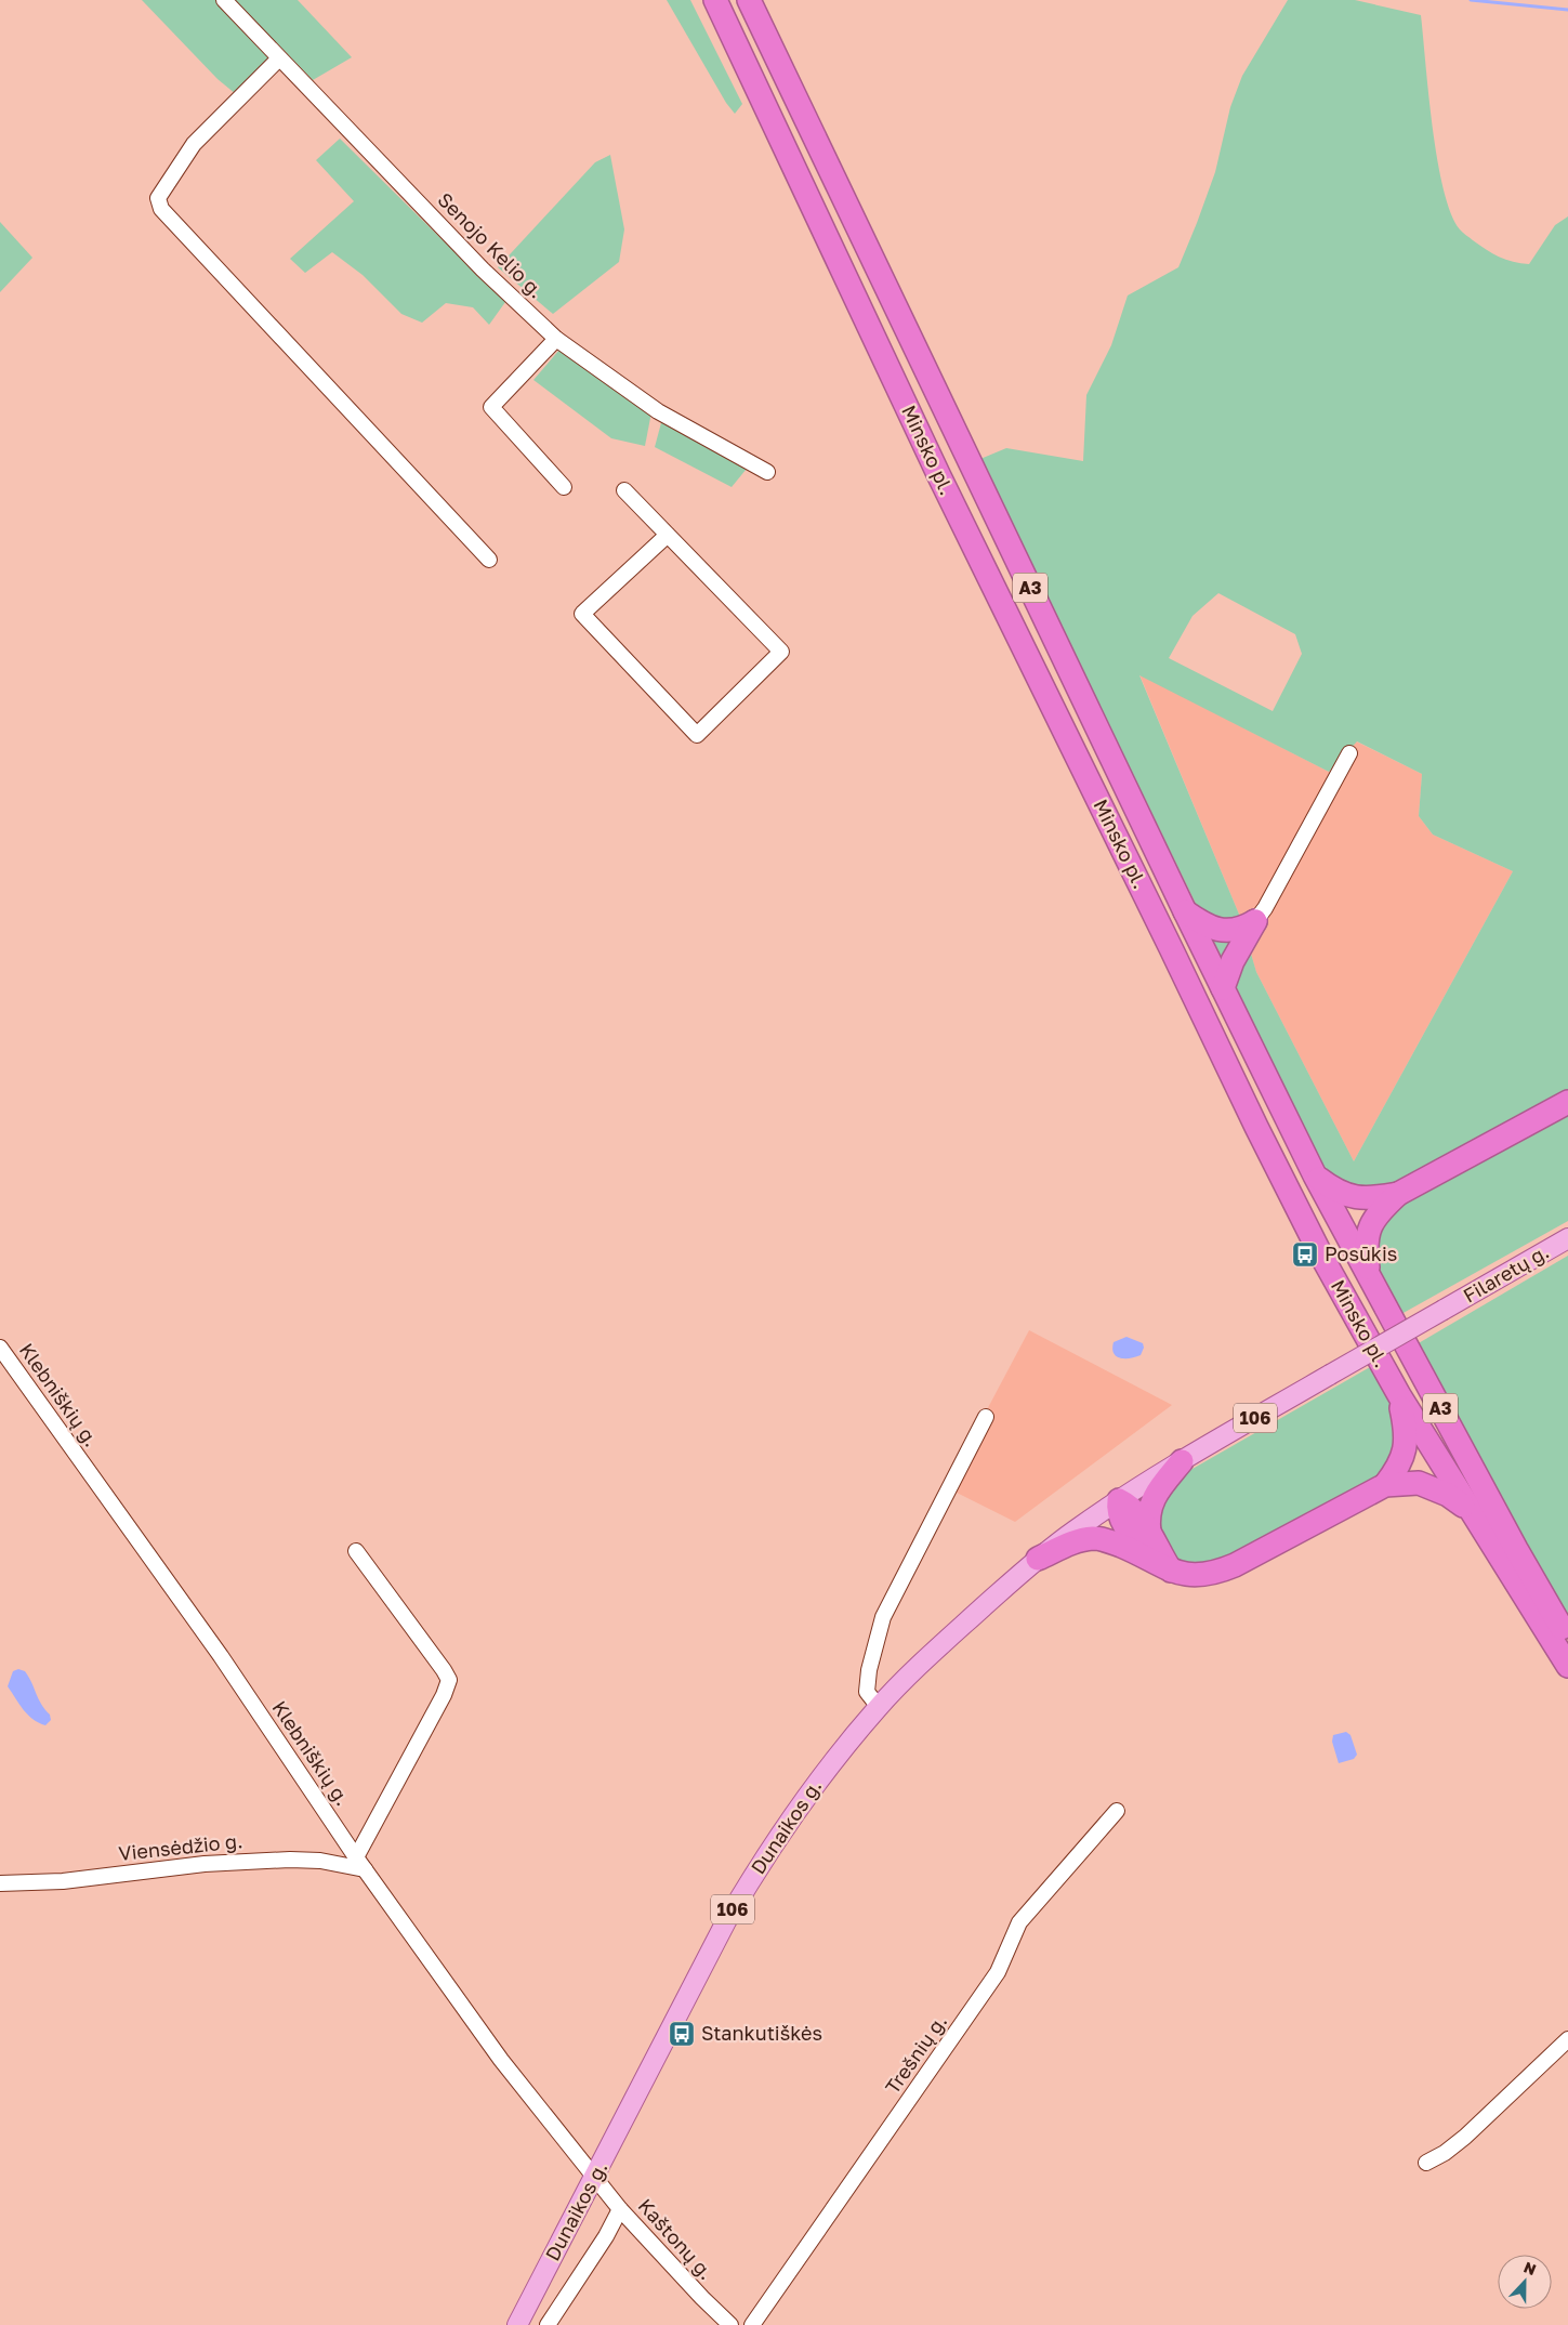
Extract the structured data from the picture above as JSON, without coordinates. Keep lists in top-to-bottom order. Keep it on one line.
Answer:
{"streets":{"highway":["Minsko pl.","A3"],"main road":["Filaretų g.","106","Dunaikos g."],"street":["Senojo Kelio g.","Klebniškių g.","Viensėdžio g.","Trešnių g.","Kaštonų g."]},"crossings":[["Filaretų g.","106"],["Klebniškių g.","Dunaikos g."],["Klebniškių g.","Viensėdžio g."],["Klebniškių g.","Kaštonų g."],["106","Dunaikos g."],["Dunaikos g.","Kaštonų g."]],"places":{"bus stop":["Posūkis","Stankutiškės"]},"north":"top"}
